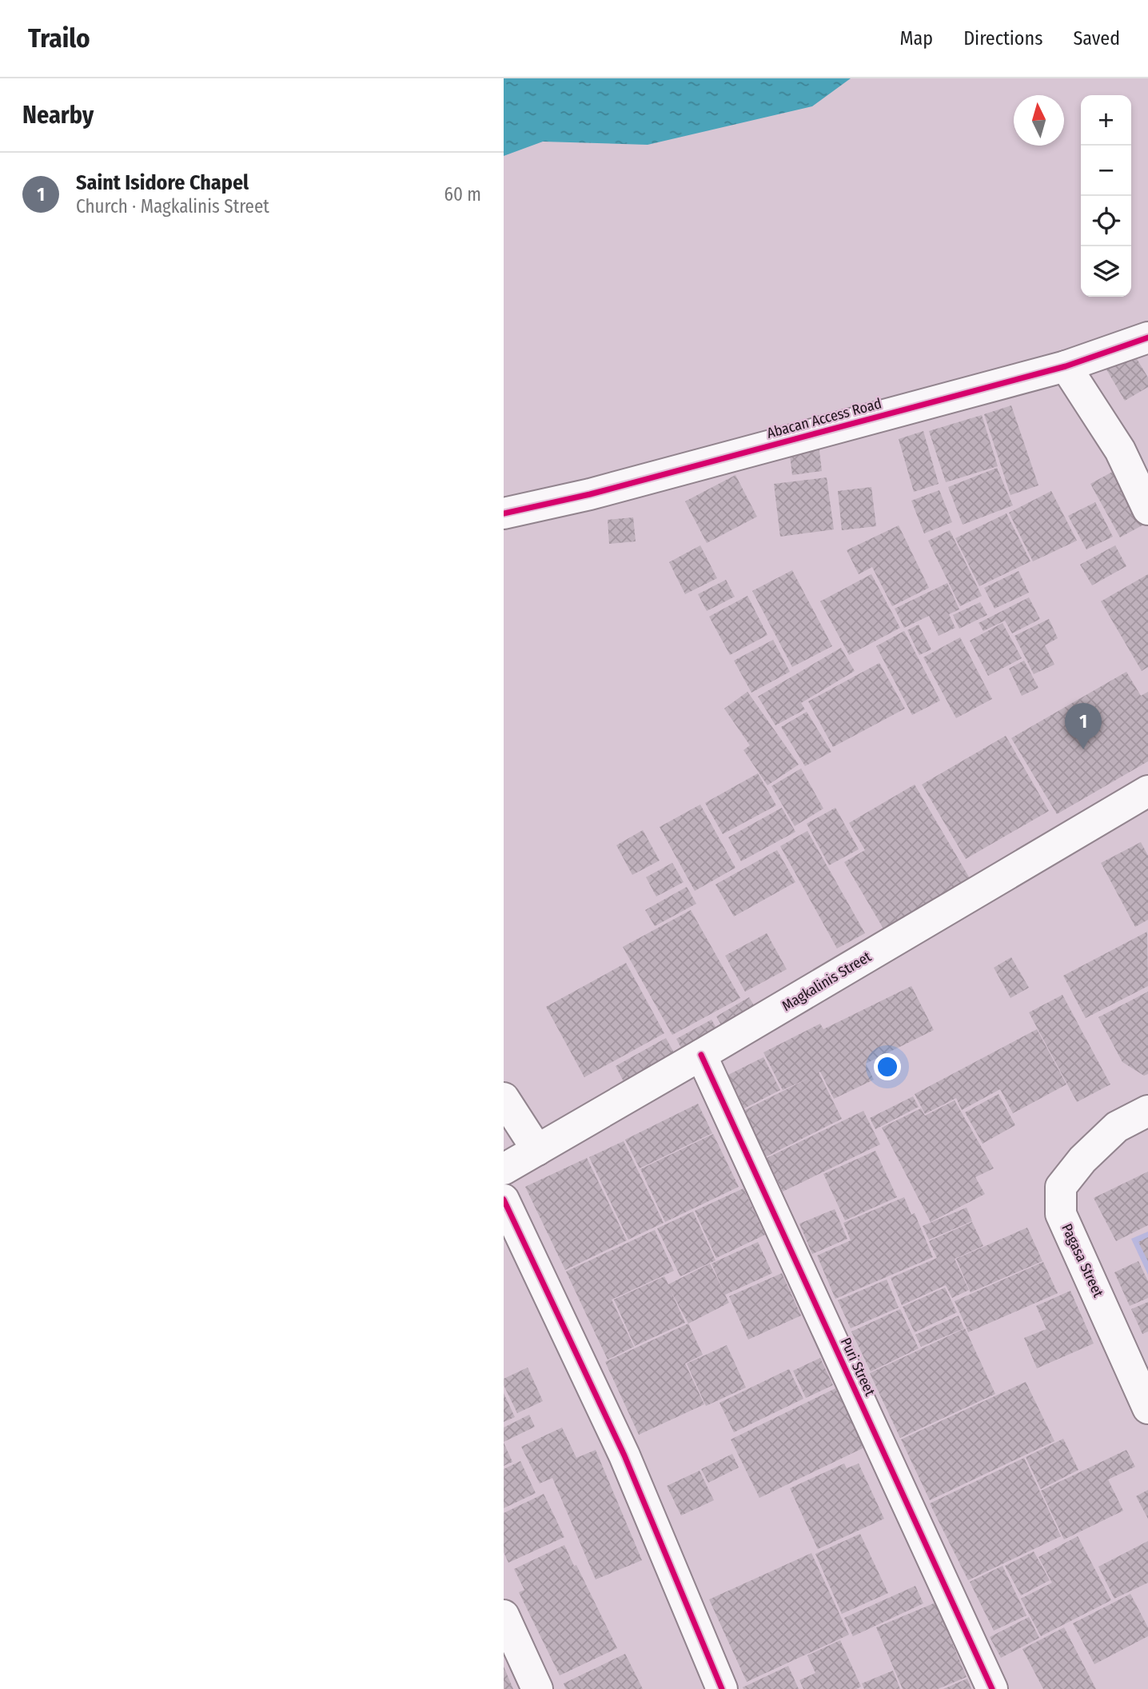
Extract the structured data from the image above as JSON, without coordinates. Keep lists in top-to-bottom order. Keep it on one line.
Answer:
{"streets":{"street":["Abacan Access Road","Magkalinis Street","Pagasa Street","Puri Street"]},"crossings":[["Magkalinis Street","Puri Street"]],"north":"top","page":{"header":"Trailo","nav":["Map","Directions","Saved"],"heading":"Nearby","map_buttons":["+","−"],"list":[{"mark":"1","name":"Saint Isidore Chapel","note":"Church · Magkalinis Street","value":"60 m"}],"pins":"1"}}
